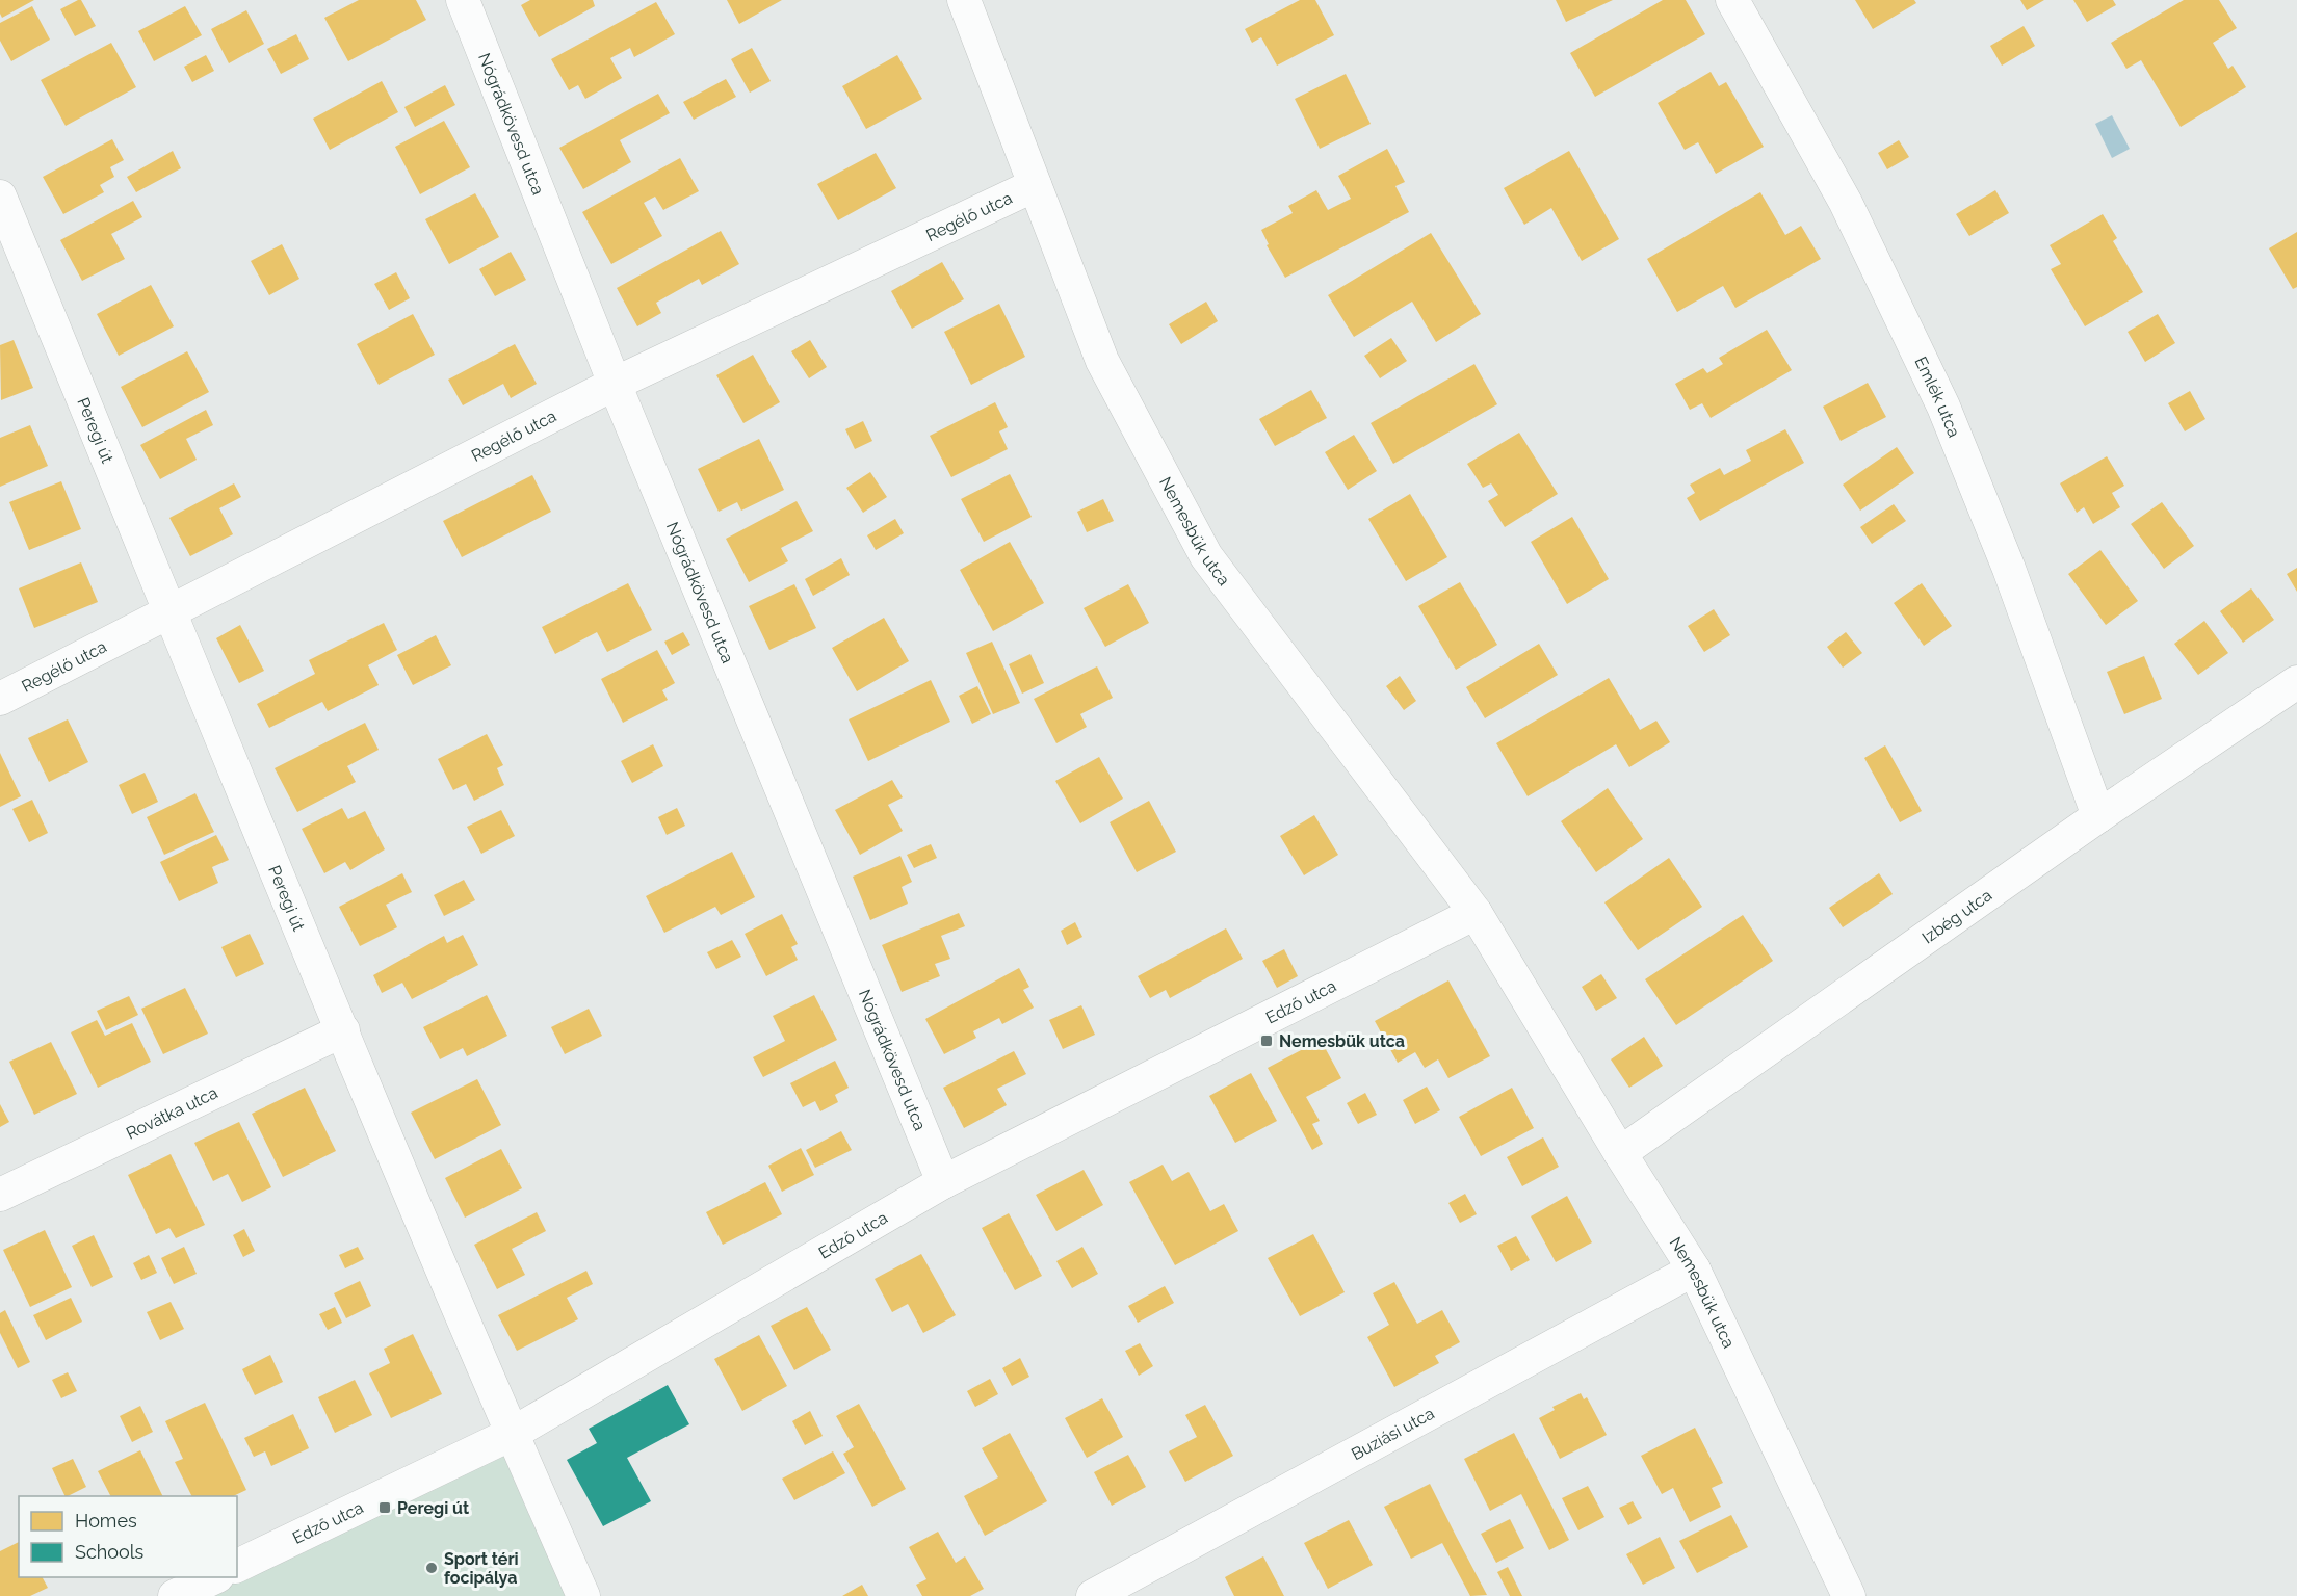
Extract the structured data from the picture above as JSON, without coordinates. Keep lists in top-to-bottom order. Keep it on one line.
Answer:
{"streets":{"street":["Nógrádkövesd utca","Regélő utca","Emlék utca","Peregi út","Nemesbük utca","Izbég utca","Edző utca","Rovátka utca","Buziási utca"]},"crossings":[["Nógrádkövesd utca","Regélő utca"],["Nógrádkövesd utca","Edző utca"],["Regélő utca","Peregi út"],["Regélő utca","Nemesbük utca"],["Emlék utca","Izbég utca"],["Peregi út","Edző utca"],["Peregi út","Rovátka utca"],["Nemesbük utca","Izbég utca"],["Nemesbük utca","Edző utca"],["Nemesbük utca","Buziási utca"]],"places":{"transit":["Nemesbük utca","Peregi út"],"other":["Sport téri focipálya"]},"legend":["Homes","Schools"]}
